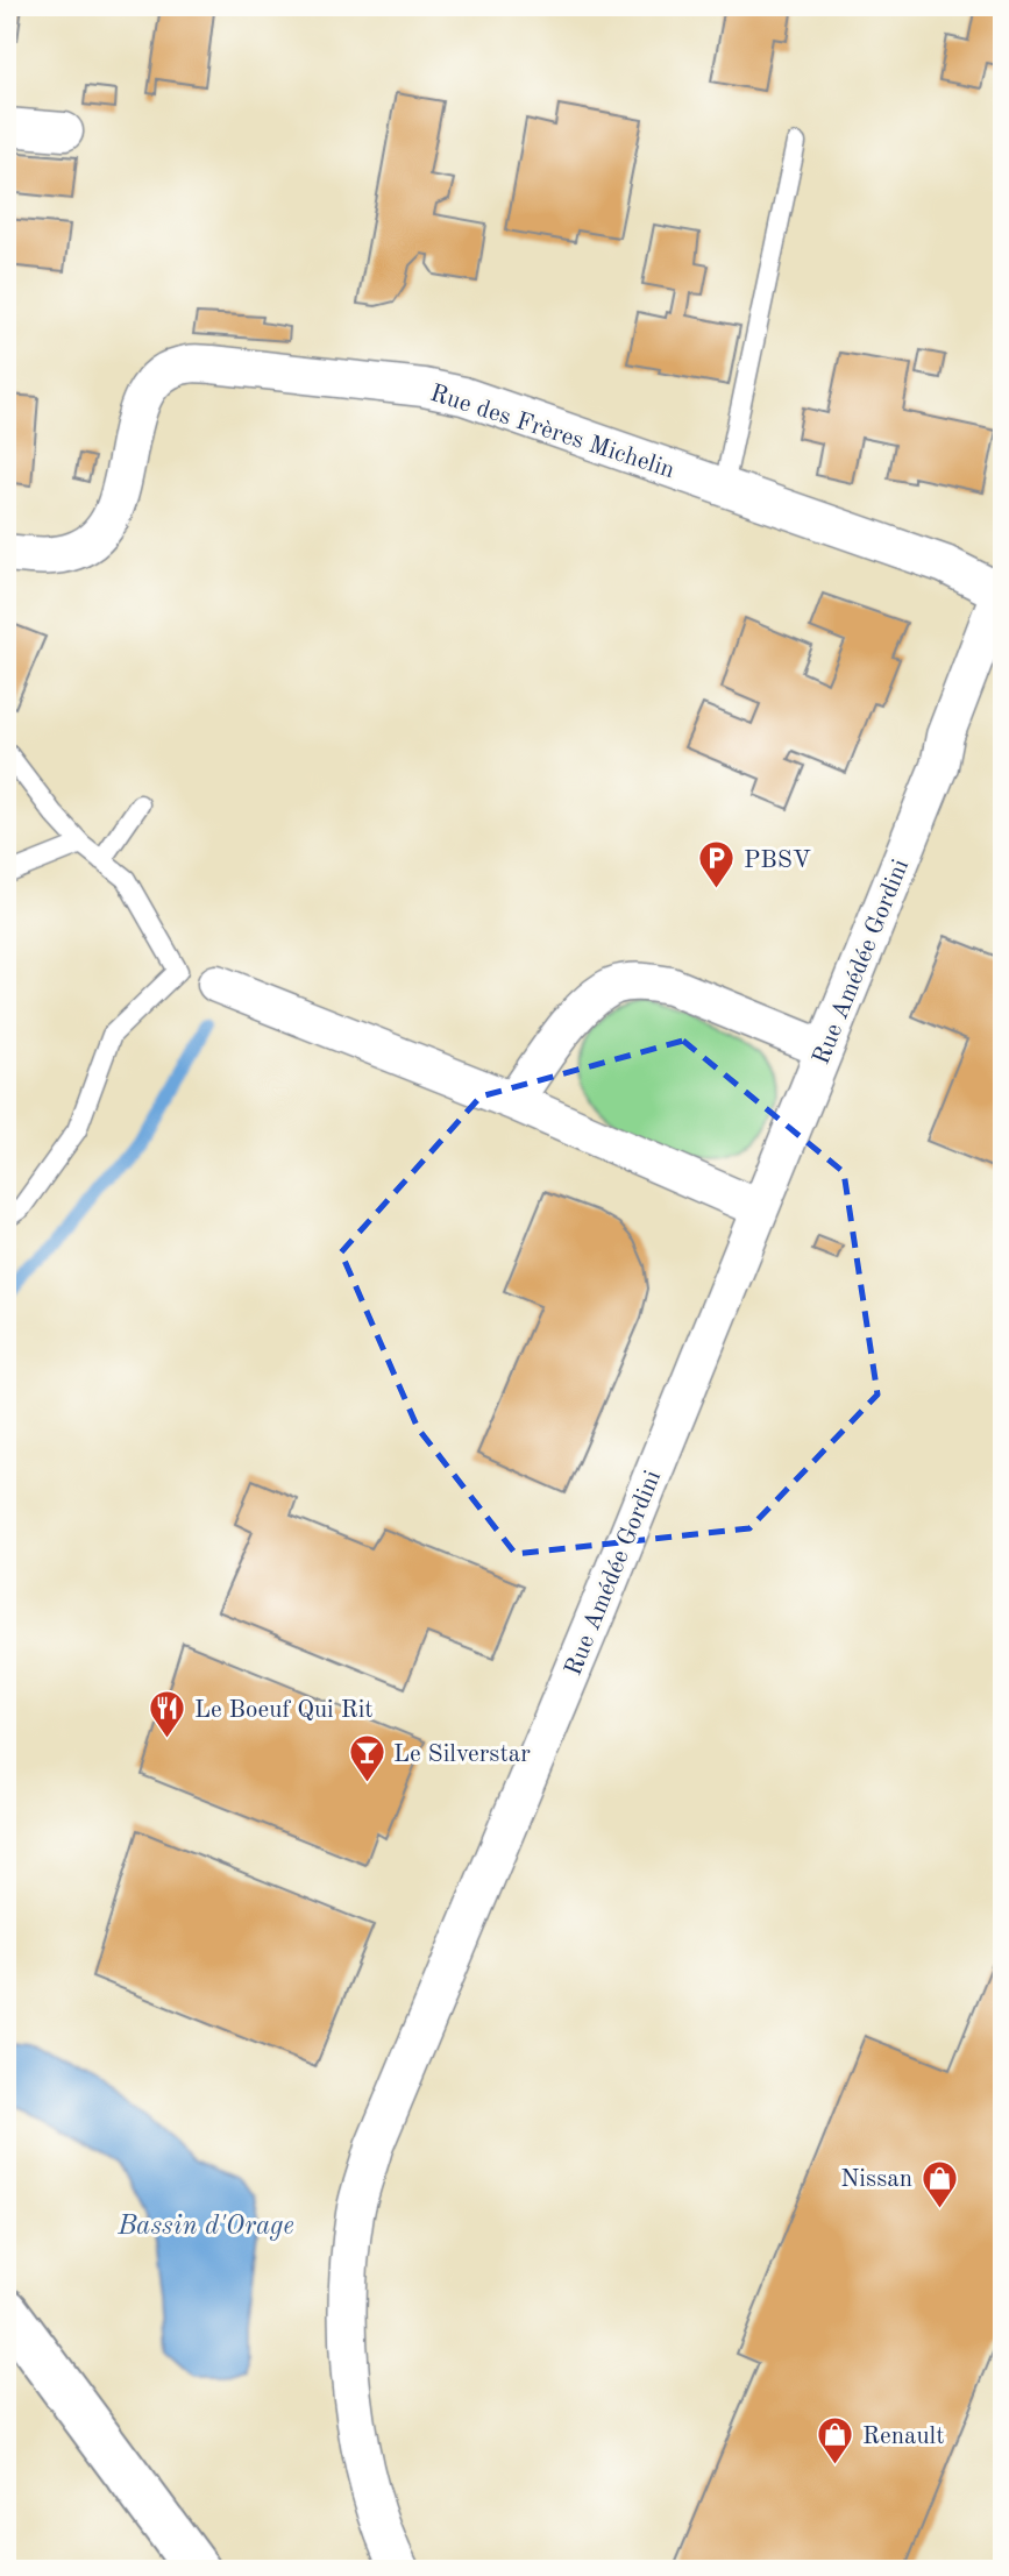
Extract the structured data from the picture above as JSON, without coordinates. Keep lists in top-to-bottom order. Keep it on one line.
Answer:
{"streets":{"street":["Rue des Frères Michelin","Rue Amédée Gordini"]},"crossings":[["Rue des Frères Michelin","Rue Amédée Gordini"]],"water":["Bassin d'Orage"],"places":{"parking":["PBSV"],"restaurant":["Le Boeuf Qui Rit"],"bar":["Le Silverstar"],"shop":["Nissan","Renault"]}}
